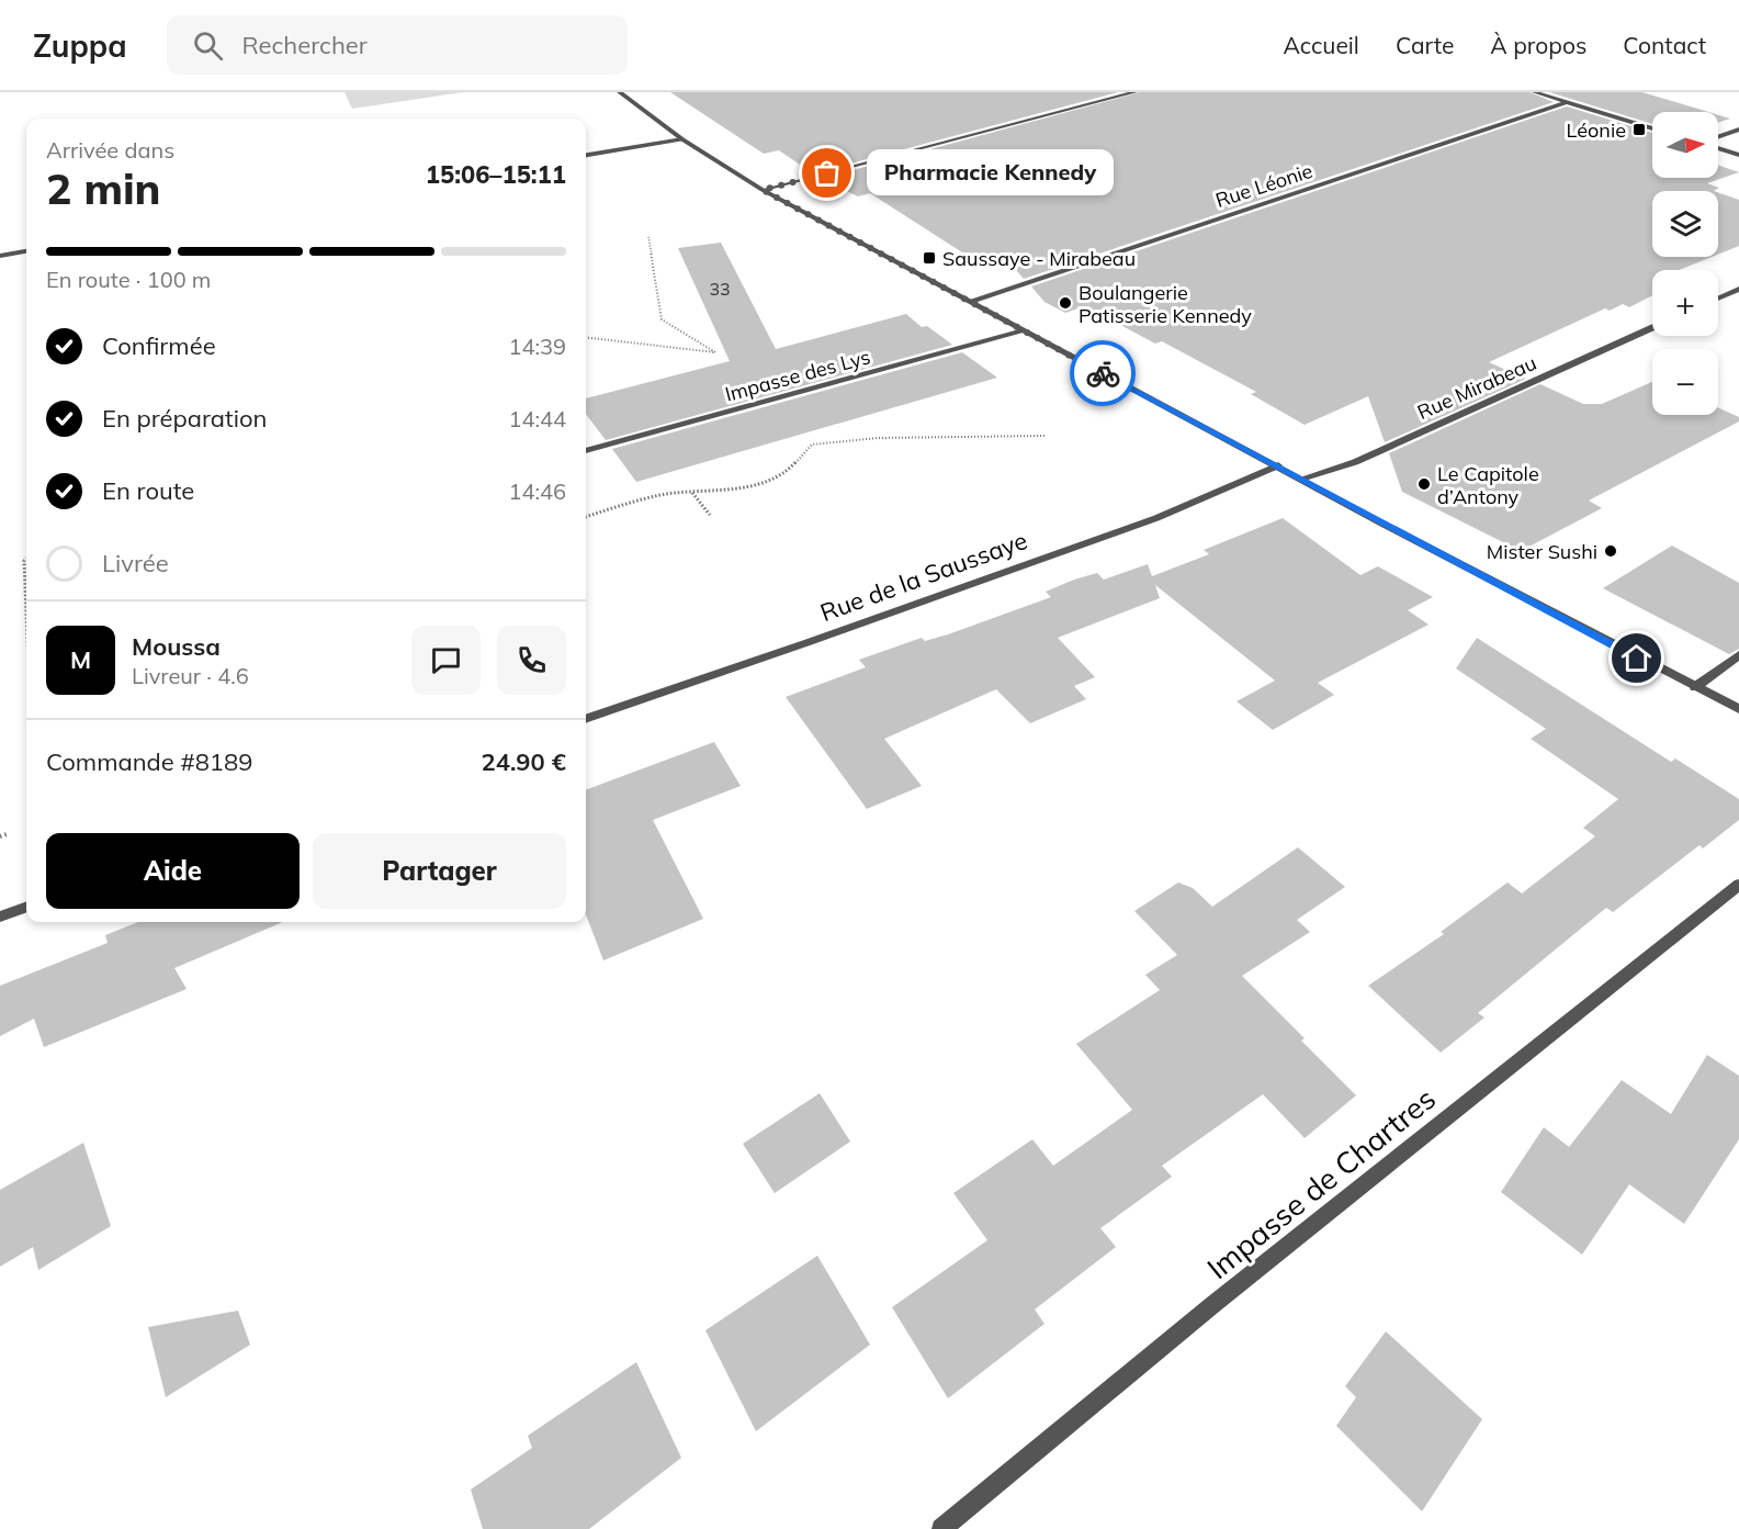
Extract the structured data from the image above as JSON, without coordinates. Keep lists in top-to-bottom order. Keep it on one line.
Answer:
{"streets":{"street":["Rue Léonie","Impasse des Lys","Rue Mirabeau","Rue de la Saussaye","Impasse de Chartres"]},"places":{"transit":["Léonie","Saussaye - Mirabeau"],"other":["Pharmacie Kennedy","Boulangerie Patisserie Kennedy","Le Capitole d’Antony","Mister Sushi"]},"house_numbers":["33"],"north":"right","page":{"header":"Zuppa","search":"Rechercher","nav":["Accueil","Carte","À propos","Contact"],"map_buttons":["+","−"],"heading":["2 min","Arrivée dans","15:06–15:11"],"panel":["Moussa","Livreur · 4.6","Commande #8189","24.90 €"],"bubble":"Pharmacie Kennedy","bar":"En route · 100 m","list":[["Confirmée","14:39"],["En préparation","14:44"],["En route","14:46"],"Livrée"],"round":"M","buttons":["Aide","Partager"]}}
